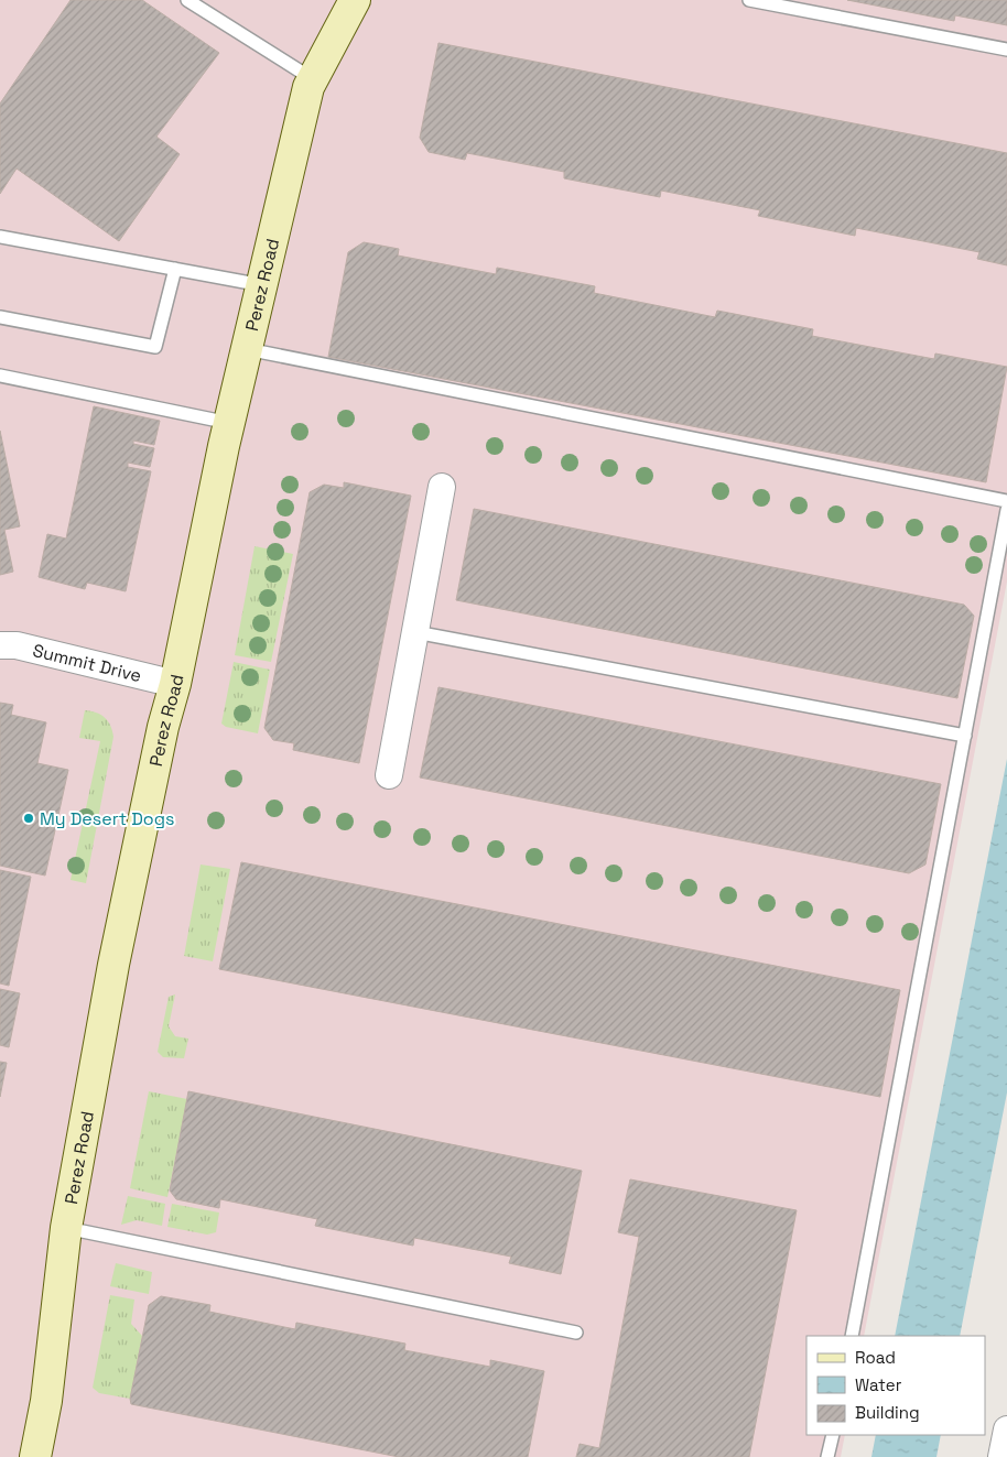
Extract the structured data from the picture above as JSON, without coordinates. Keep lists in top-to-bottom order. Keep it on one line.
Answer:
{"streets":{"main road":["Perez Road"],"street":["Summit Drive"]},"crossings":[["Perez Road","Summit Drive"]],"places":["My Desert Dogs"],"legend":["Road","Water","Building"]}
